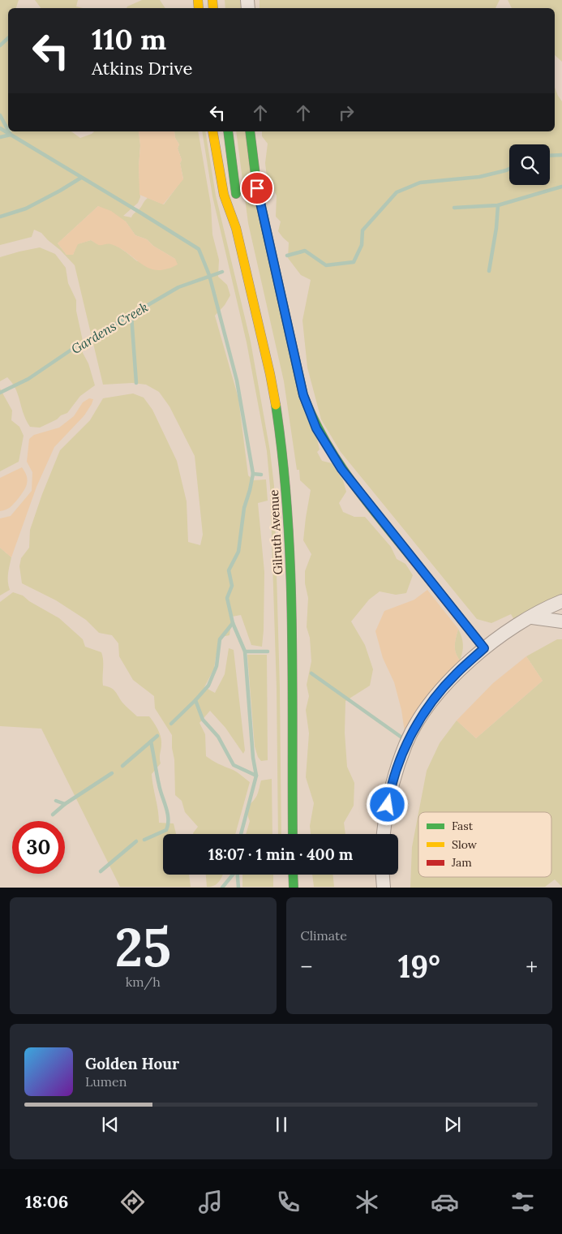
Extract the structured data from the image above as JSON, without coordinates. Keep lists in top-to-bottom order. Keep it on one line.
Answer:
{"streets":{"street":["Gilruth Avenue"]},"water":["Gardens Creek"],"legend":["Fast","Slow","Jam"],"page":{"turn":["110 m","Atkins Drive"],"limit":"30","trip":"18:07 · 1 min · 400 m","tile":[["25","km/h"],"Climate"],"heat":["−","19°","+"],"song":["Golden Hour","Lumen"],"tabs":"18:06"}}
